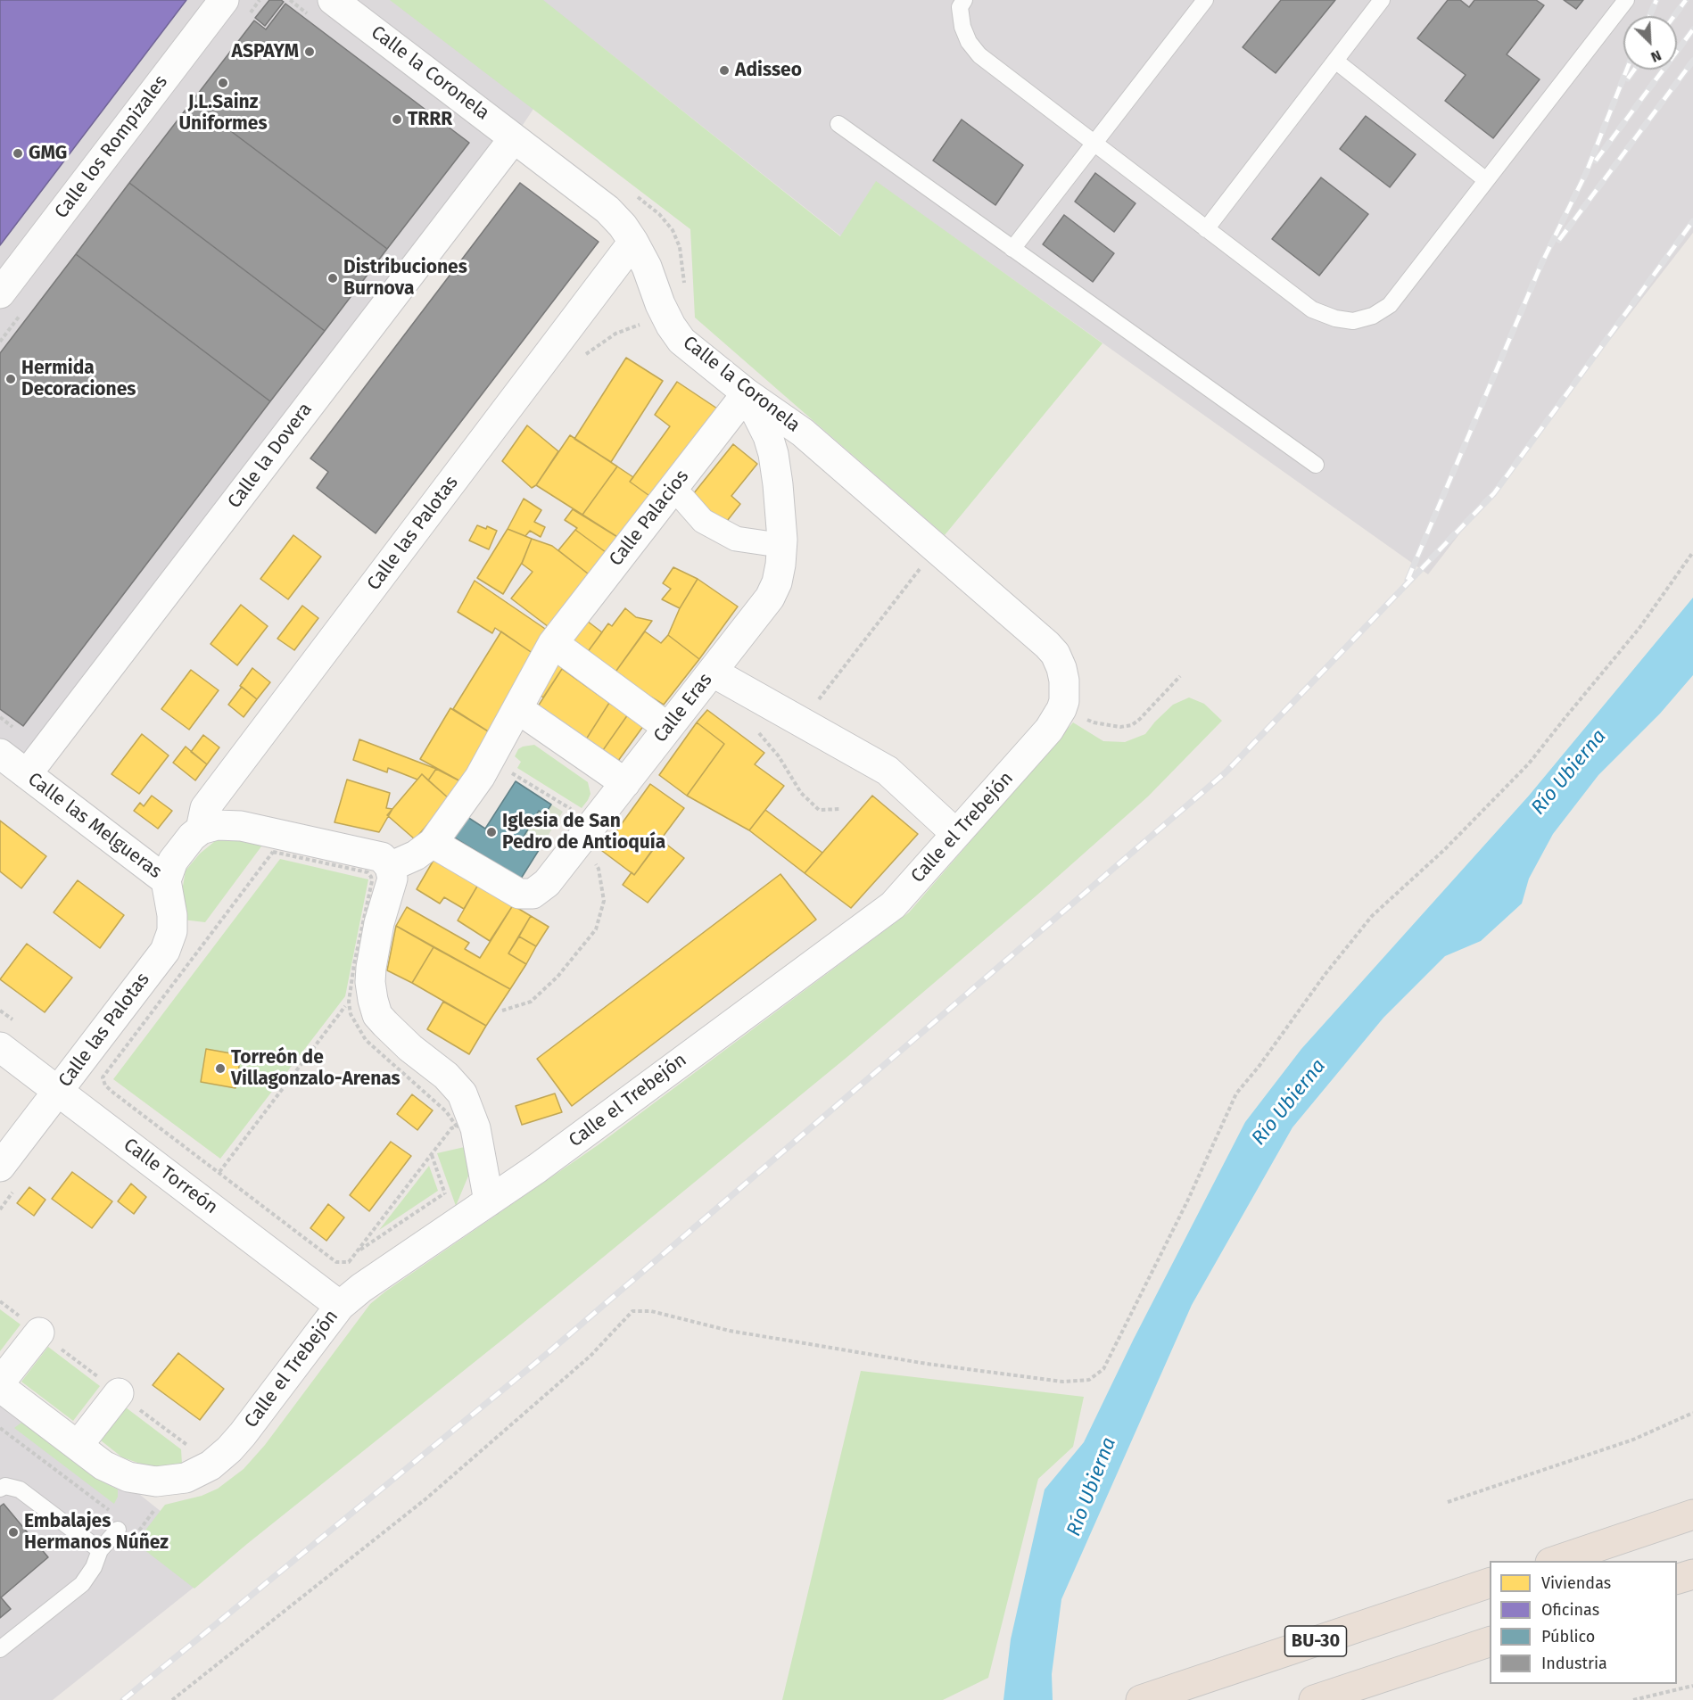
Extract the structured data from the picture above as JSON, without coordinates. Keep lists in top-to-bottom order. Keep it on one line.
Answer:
{"streets":{"highway":["BU-30"],"street":["Calle la Coronela","Calle los Rompizales","Calle la Dovera","Calle Palacios","Calle las Palotas","Calle Eras","Calle las Melgueras","Calle el Trebejón","Calle Torreón"]},"crossings":[["Calle la Coronela","Calle la Dovera"],["Calle la Coronela","Calle Palacios"],["Calle la Coronela","Calle las Palotas"],["Calle la Coronela","Calle Eras"],["Calle la Coronela","Calle el Trebejón"],["Calle la Dovera","Calle las Melgueras"],["Calle Palacios","Calle Eras"],["Calle las Palotas","Calle las Melgueras"],["Calle las Palotas","Calle Torreón"],["Calle el Trebejón","Calle Torreón"]],"water":["Río Ubierna"],"places":["ASPAYM","Adisseo","J.L.Sainz Uniformes","TRRR","GMG","Distribuciones Burnova","Hermida Decoraciones","Iglesia de San Pedro de Antioquía","Torreón de Villagonzalo-Arenas","Embalajes Hermanos Núñez"],"legend":["Viviendas","Oficinas","Público","Industria"],"north":"bottom right"}
